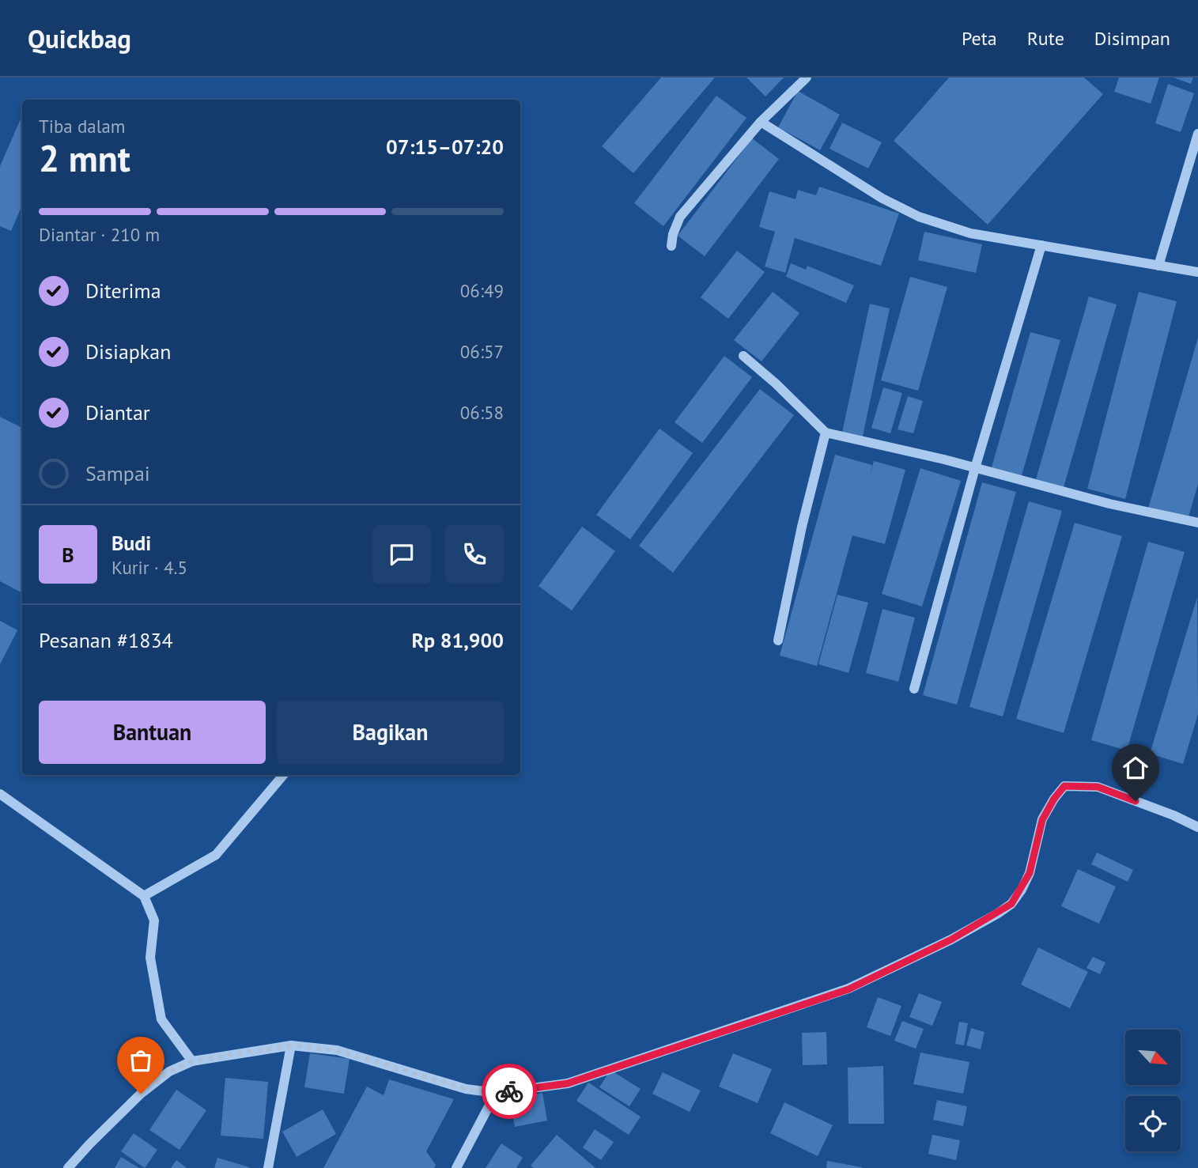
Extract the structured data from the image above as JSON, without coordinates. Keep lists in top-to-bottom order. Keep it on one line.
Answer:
{"north":"bottom right","page":{"header":"Quickbag","nav":["Peta","Rute","Disimpan"],"heading":["2 mnt","Tiba dalam","07:15–07:20"],"panel":["Budi","Kurir · 4.5","Pesanan #1834","Rp 81,900"],"bar":"Diantar · 210 m","list":[["Diterima","06:49"],["Disiapkan","06:57"],["Diantar","06:58"],"Sampai"],"round":"B","buttons":["Bantuan","Bagikan"]}}
